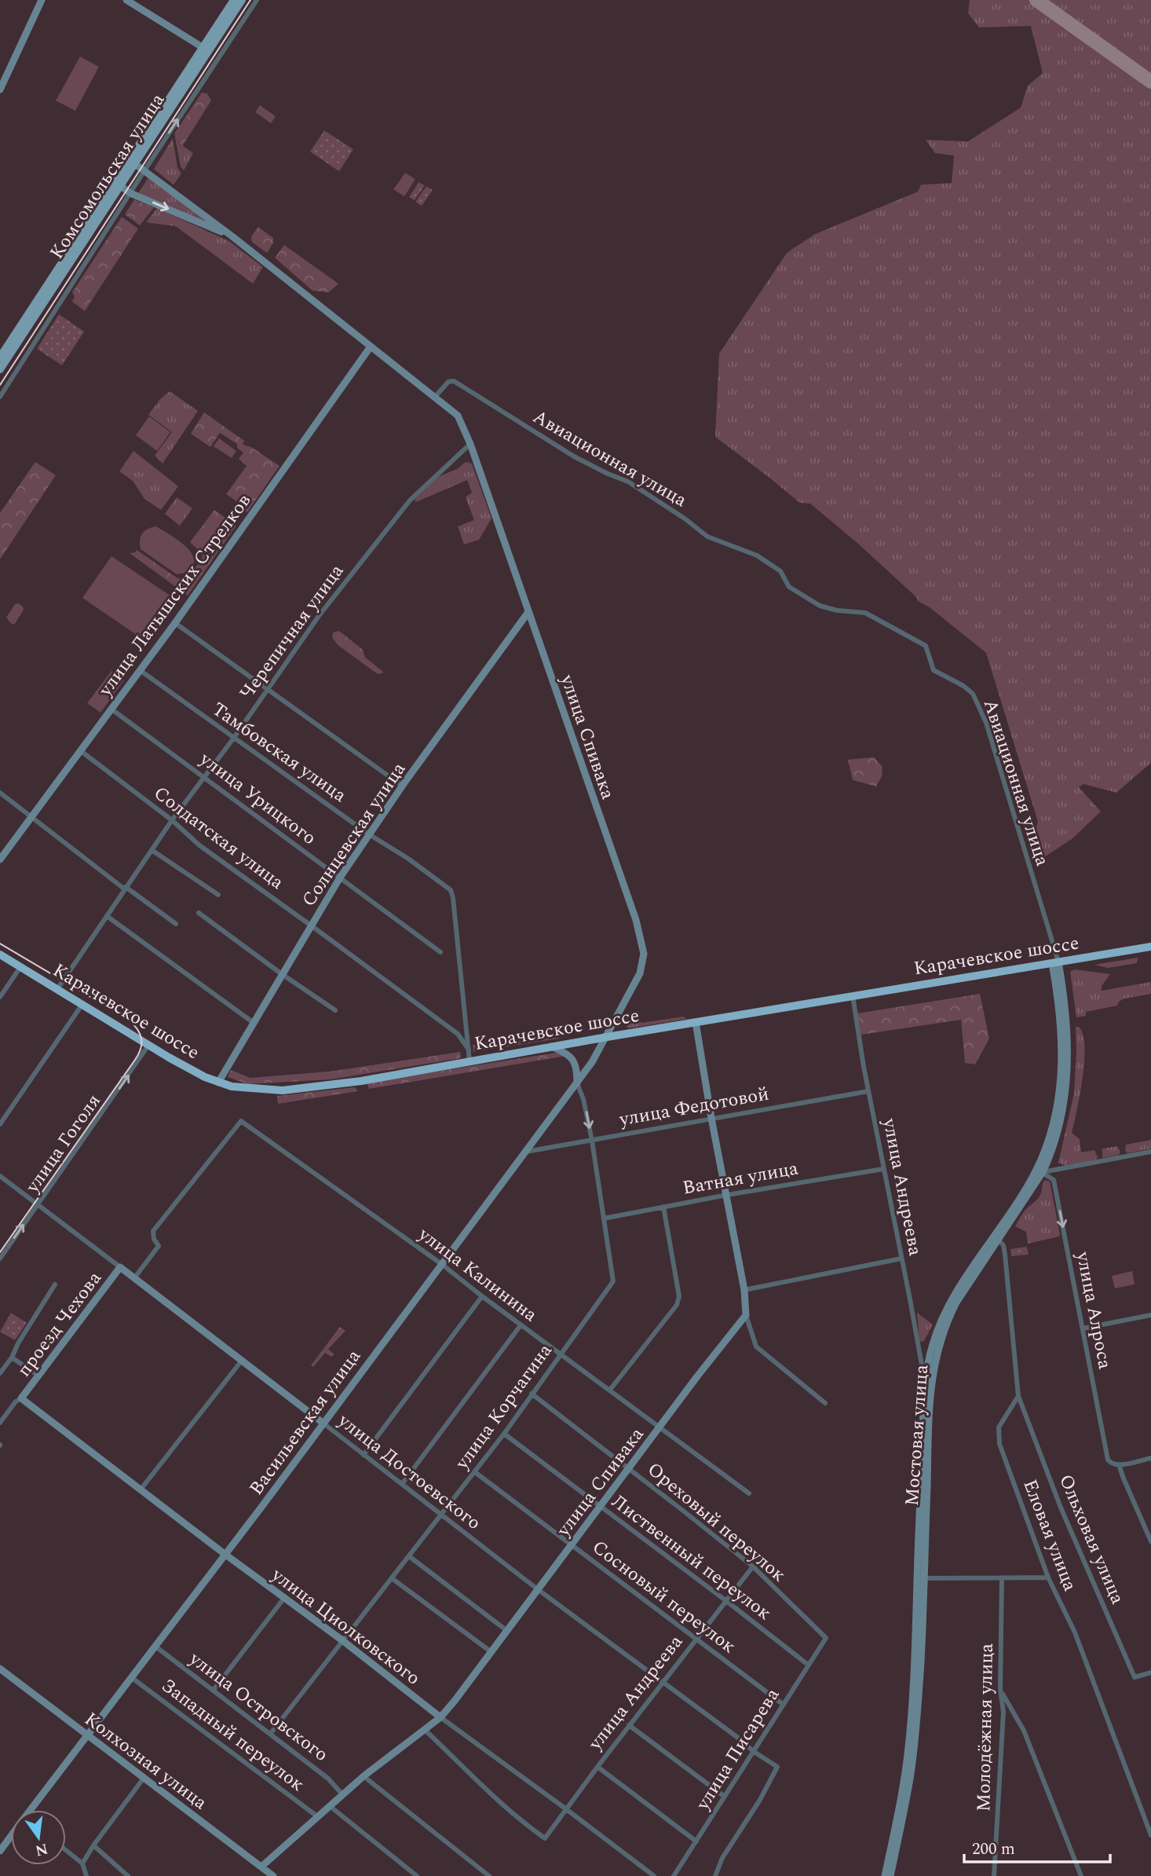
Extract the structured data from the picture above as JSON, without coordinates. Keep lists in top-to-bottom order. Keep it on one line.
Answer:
{"streets":{"highway":["Карачевское шоссе"],"main road":["Комсомольская улица","улица Латышских Стрелков","улица Спивака","Солнцевская улица","проезд Чехова","Васильевская улица","Мостовая улица","улица Достоевского","улица Циолковского","Колхозная улица"],"street":["Авиационная улица","Черепичная улица","Тамбовская улица","улица Урицкого","Солдатская улица","улица Федотовой","улица Гоголя","Ватная улица","улица Андреева","улица Калинина","улица Алроса","улица Корчагина","Ореховый переулок","Еловая улица","Ольховая улица","Лиственный переулок","Сосновый переулок","улица Островского","Молодёжная улица","Западный переулок","улица Писарева"]},"crossings":[["Авиационная улица","Карачевское шоссе"],["Авиационная улица","Мостовая улица"],["улица Латышских Стрелков","Тамбовская улица"],["улица Латышских Стрелков","улица Урицкого"],["улица Латышских Стрелков","Солдатская улица"],["Черепичная улица","улица Спивака"],["Черепичная улица","Тамбовская улица"],["Черепичная улица","улица Урицкого"],["Черепичная улица","Солдатская улица"],["Черепичная улица","Карачевское шоссе"],["улица Спивака","Солнцевская улица"],["улица Спивака","Карачевское шоссе"],["улица Спивака","улица Андреева"],["улица Спивака","улица Калинина"],["улица Спивака","Васильевская улица"],["улица Спивака","улица Достоевского"],["улица Спивака","Ореховый переулок"],["улица Спивака","Лиственный переулок"],["улица Спивака","Сосновый переулок"],["улица Спивака","улица Циолковского"],["улица Спивака","улица Островского"],["улица Спивака","Западный переулок"],["улица Спивака","Колхозная улица"],["Тамбовская улица","Солнцевская улица"],["Тамбовская улица","Солдатская улица"],["Тамбовская улица","Карачевское шоссе"],["улица Урицкого","Солнцевская улица"],["Солнцевская улица","Солдатская улица"],["Солнцевская улица","Карачевское шоссе"],["Карачевское шоссе","улица Гоголя"],["Карачевское шоссе","улица Андреева"],["Карачевское шоссе","Васильевская улица"],["Карачевское шоссе","Мостовая улица"],["улица Федотовой","улица Андреева"],["улица Федотовой","улица Корчагина"],["улица Федотовой","Васильевская улица"],["улица Гоголя","улица Достоевского"],["Ватная улица","улица Андреева"],["Ватная улица","улица Корчагина"],["улица Андреева","Мостовая улица"],["улица Андреева","улица Достоевского"],["улица Андреева","Ореховый переулок"],["улица Андреева","Лиственный переулок"],["улица Андреева","Сосновый переулок"],["улица Андреева","улица Циолковского"],["улица Калинина","улица Корчагина"],["улица Калинина","Васильевская улица"],["улица Калинина","улица Достоевского"],["улица Алроса","Мостовая улица"],["проезд Чехова","улица Достоевского"],["проезд Чехова","улица Циолковского"],["улица Корчагина","Васильевская улица"],["улица Корчагина","улица Достоевского"],["улица Корчагина","Ореховый переулок"],["улица Корчагина","Лиственный переулок"],["улица Корчагина","Сосновый переулок"],["улица Корчагина","улица Циолковского"],["улица Корчагина","улица Островского"],["Васильевская улица","улица Достоевского"],["Васильевская улица","улица Циолковского"],["Васильевская улица","улица Островского"],["Васильевская улица","Западный переулок"],["Васильевская улица","Колхозная улица"],["улица Достоевского","улица Писарева"],["Ореховый переулок","улица Писарева"],["Еловая улица","Ольховая улица"],["Лиственный переулок","улица Писарева"],["Сосновый переулок","улица Писарева"]],"one_way":["улица Гоголя","улица Алроса"],"scale_bar":"200 m","north":"bottom"}
